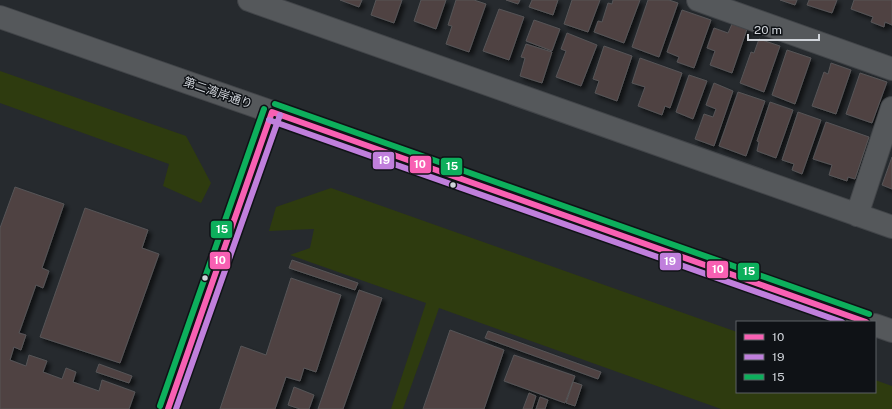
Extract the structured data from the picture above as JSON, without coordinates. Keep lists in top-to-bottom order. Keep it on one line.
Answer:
{"streets":{"street":["第二湾岸通り"]},"lines":["transit line 15","transit line 10","transit line 19"],"legend":["10","19","15"],"scale_bar":"20 m"}
